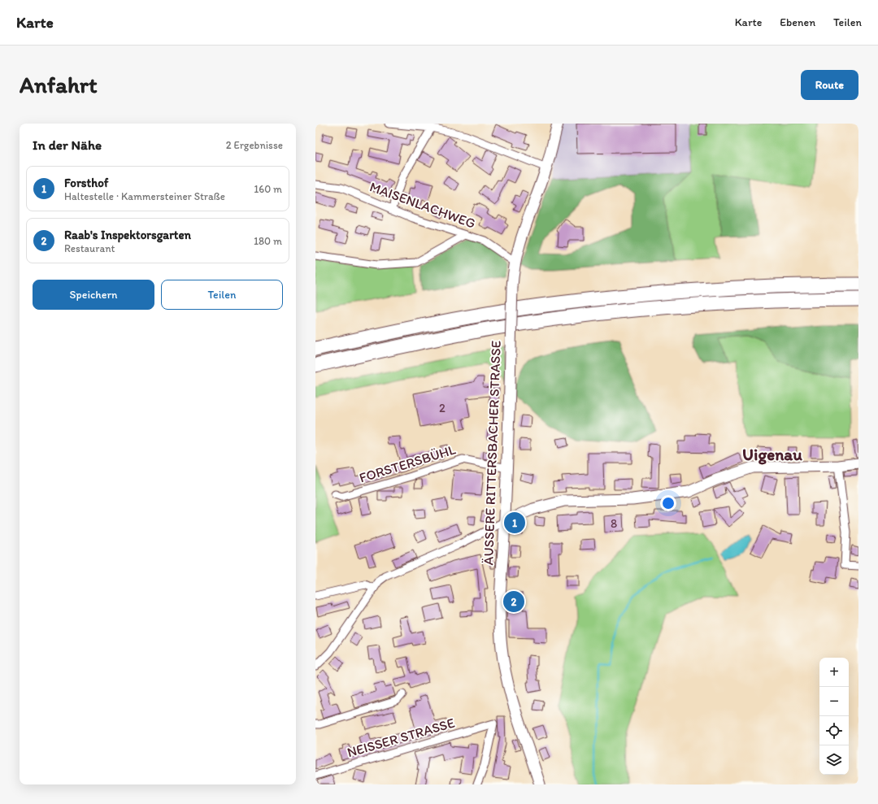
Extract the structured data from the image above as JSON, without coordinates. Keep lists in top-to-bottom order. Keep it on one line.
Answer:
{"streets":{"main road":["ÄUSSERE RITTERSBACHER STRASSE"],"street":["MAISENLACHWEG","FORSTERSBÜHL","NEISSER STRASSE"]},"crossings":[["MAISENLACHWEG","ÄUSSERE RITTERSBACHER STRASSE"],["ÄUSSERE RITTERSBACHER STRASSE","FORSTERSBÜHL"]],"districts":["Uigenau"],"house_numbers":["2","8"],"page":{"header":"Karte","nav":["Karte","Ebenen","Teilen"],"buttons":["Route",["Speichern","Teilen"]],"title":"Anfahrt","heading":["In der Nähe","2 Ergebnisse"],"list":[{"mark":"1","name":"Forsthof","note":"Haltestelle · Kammersteiner Straße","value":"160 m"},{"mark":"2","name":"Raab's Inspektorsgarten","note":"Restaurant","value":"180 m"}],"pins":["1","2"],"map_buttons":["+","−"]}}
